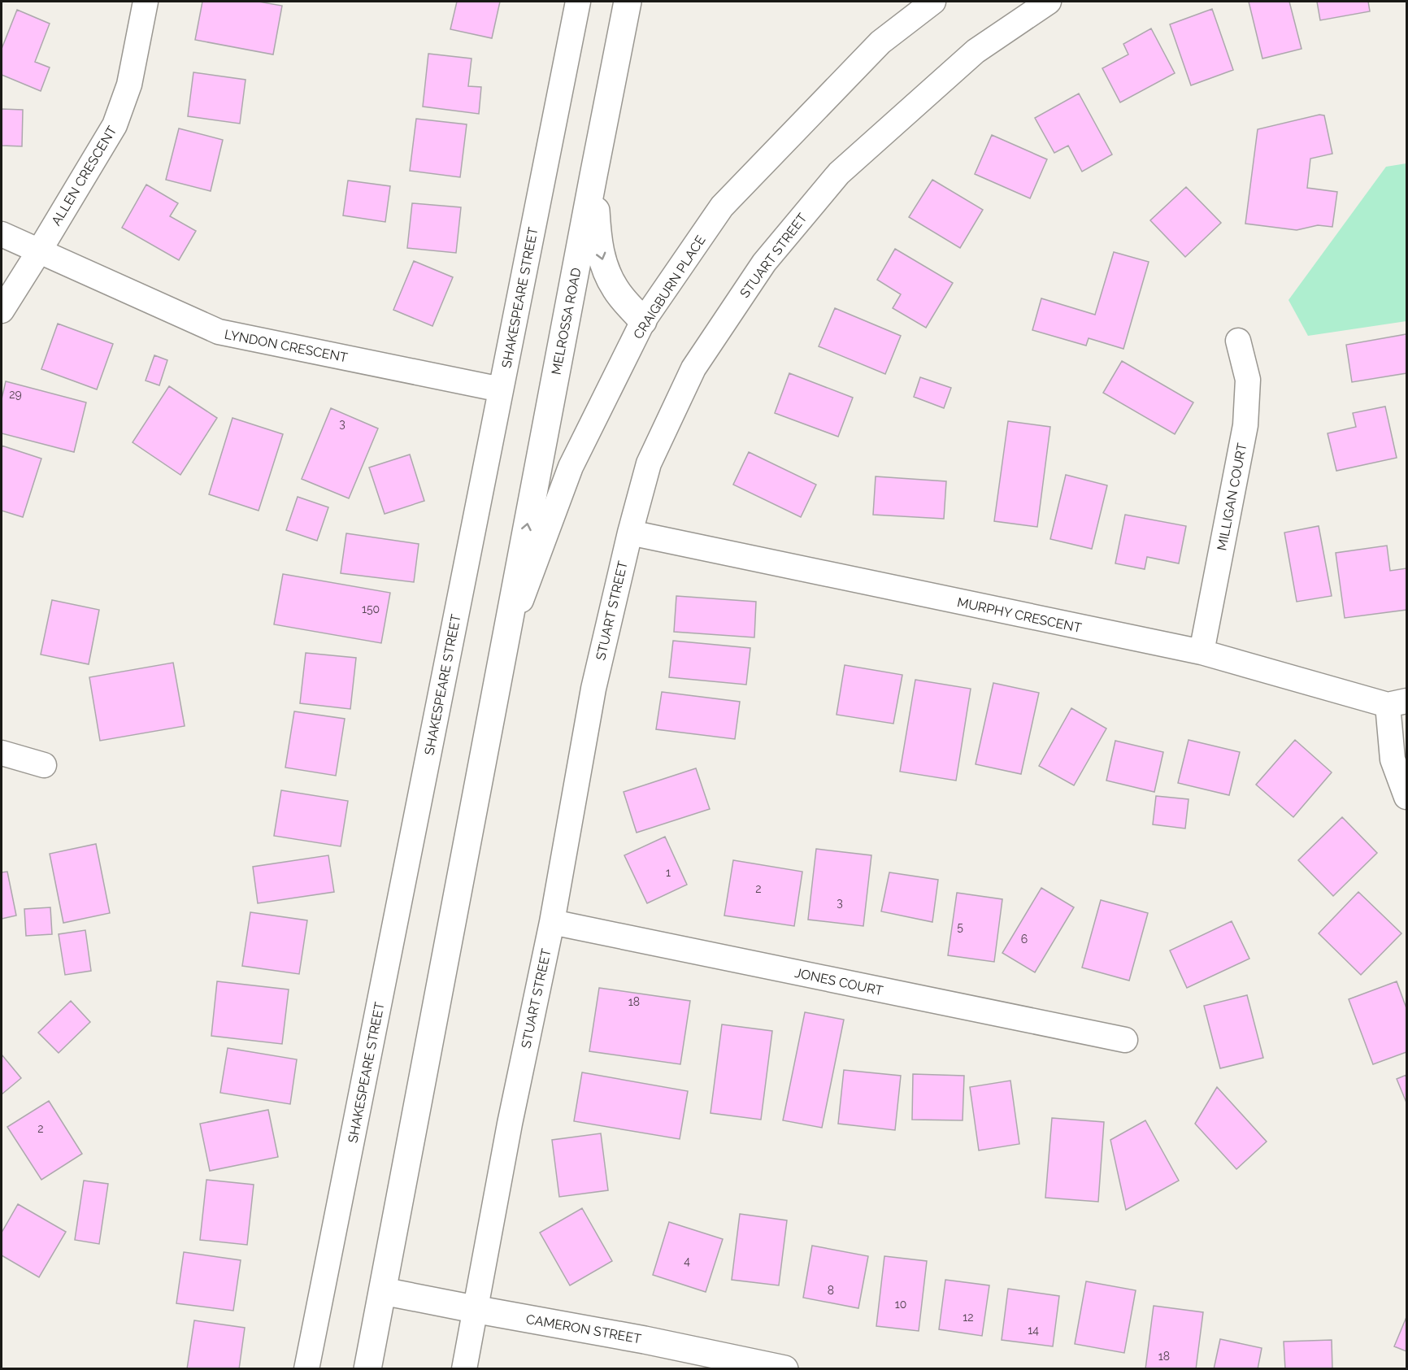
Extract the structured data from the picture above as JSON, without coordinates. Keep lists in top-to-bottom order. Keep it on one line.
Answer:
{"streets":{"street":["ALLEN CRESCENT","STUART STREET","CRAIGBURN PLACE","SHAKESPEARE STREET","MELROSSA ROAD","LYNDON CRESCENT","MILLIGAN COURT","MURPHY CRESCENT","JONES COURT","CAMERON STREET"]},"crossings":[["ALLEN CRESCENT","LYNDON CRESCENT"],["STUART STREET","MURPHY CRESCENT"],["STUART STREET","JONES COURT"],["STUART STREET","CAMERON STREET"],["CRAIGBURN PLACE","MELROSSA ROAD"],["SHAKESPEARE STREET","LYNDON CRESCENT"],["MILLIGAN COURT","MURPHY CRESCENT"]],"one_way":["MELROSSA ROAD"],"house_numbers":["29","3","150","1","2","3","5","6","18","2","4","8","10","12","14","18"]}
